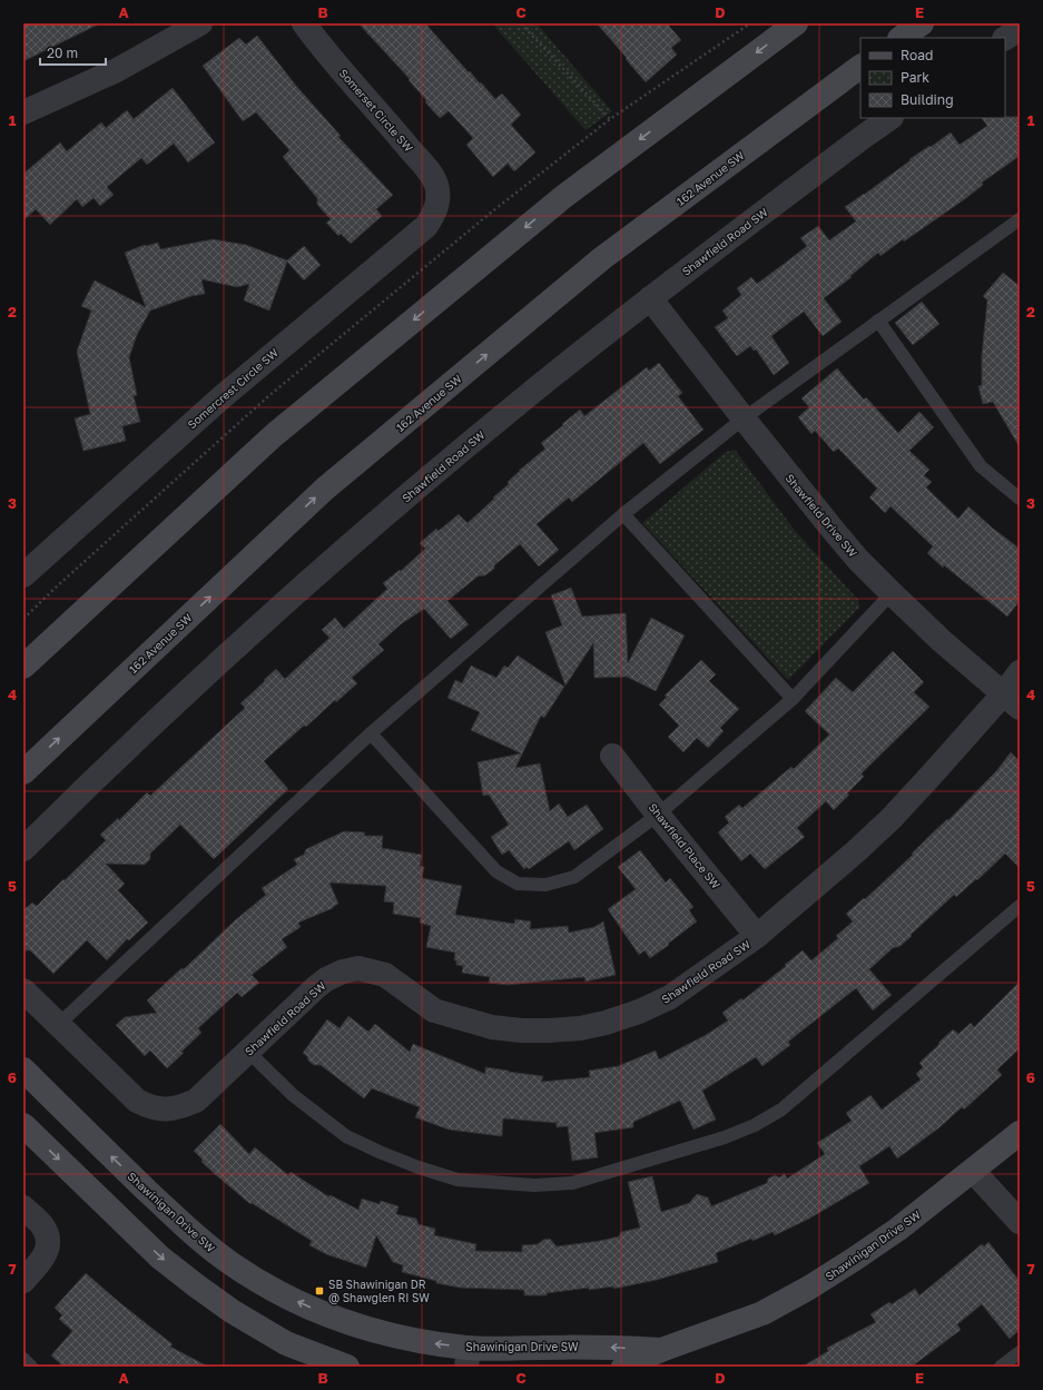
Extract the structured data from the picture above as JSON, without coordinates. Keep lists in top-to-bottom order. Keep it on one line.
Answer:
{"streets":{"main road":["162 Avenue SW","Shawinigan Drive SW"],"street":["Somerset Circle SW","Shawfield Road SW","Somercrest Circle SW","Shawfield Drive SW","Shawfield Place SW"]},"crossings":[["Somerset Circle SW","Somercrest Circle SW"],["Shawfield Road SW","Shawfield Drive SW"],["Shawfield Road SW","Shawfield Place SW"]],"places":{"transit":["SB Shawinigan DR @ Shawglen RI SW"]},"legend":["Road","Park","Building"],"scale_bar":"20 m","grid":{"columns":["A","B","C","D","E"],"rows":["1","2","3","4","5","6","7"]}}
